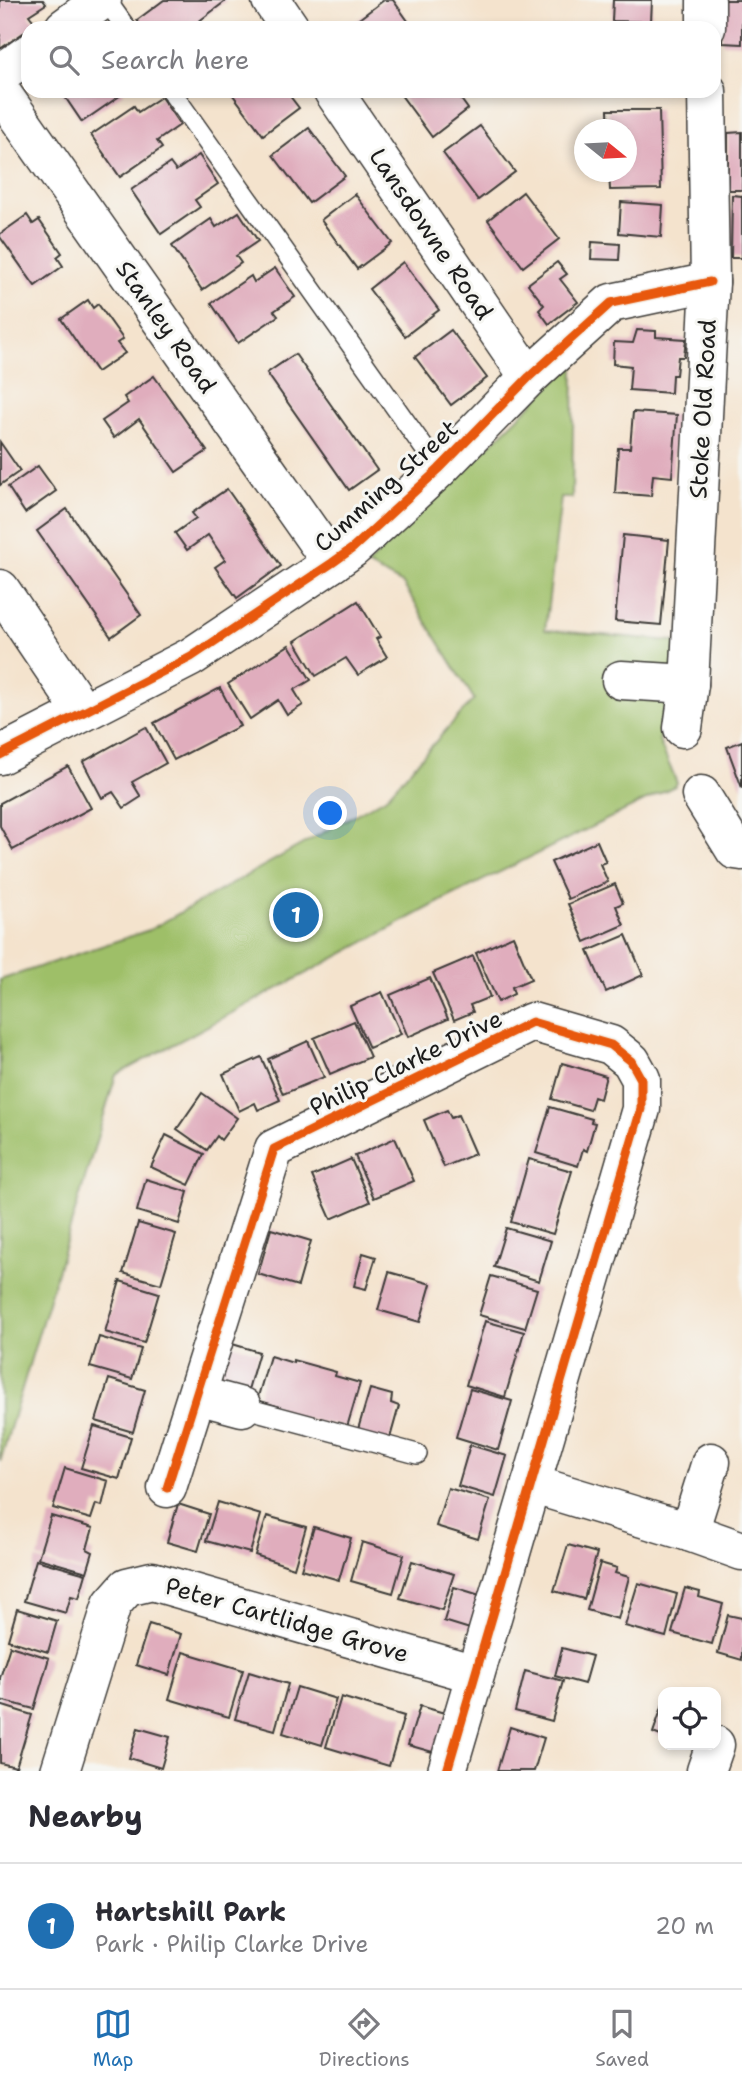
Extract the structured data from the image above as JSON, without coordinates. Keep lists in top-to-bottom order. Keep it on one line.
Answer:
{"streets":{"street":["Lansdowne Road","Stanley Road","Stoke Old Road","Cumming Street","Philip Clarke Drive","Peter Cartlidge Grove"]},"crossings":[["Lansdowne Road","Cumming Street"],["Stanley Road","Cumming Street"],["Stoke Old Road","Cumming Street"],["Philip Clarke Drive","Peter Cartlidge Grove"]],"north":"right","page":{"search":"Search here","pins":"1","heading":"Nearby","list":[{"mark":"1","name":"Hartshill Park","note":"Park · Philip Clarke Drive","value":"20 m"}],"nav":["Map","Directions","Saved"]}}
